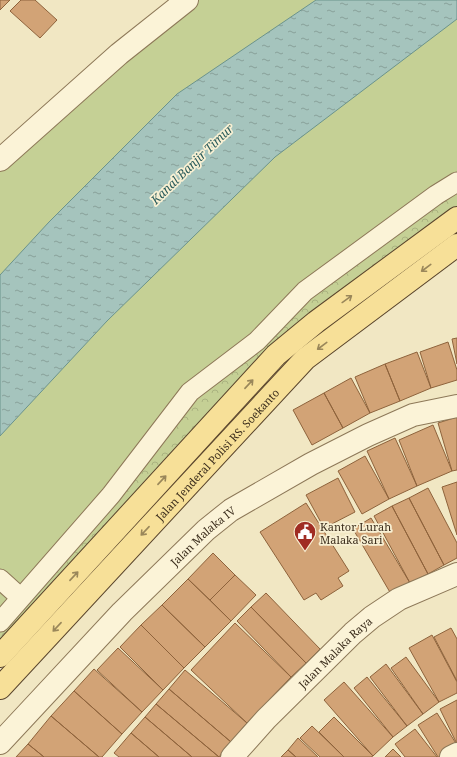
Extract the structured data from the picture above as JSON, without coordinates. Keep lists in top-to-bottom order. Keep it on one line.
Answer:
{"streets":{"main road":["Jalan Jenderal Polisi RS. Soekanto"],"street":["Jalan Malaka IV","Jalan Malaka Raya"]},"water":["Kanal Banjir Timur"],"places":{"public building":["Kantor Lurah Malaka Sari"]}}
